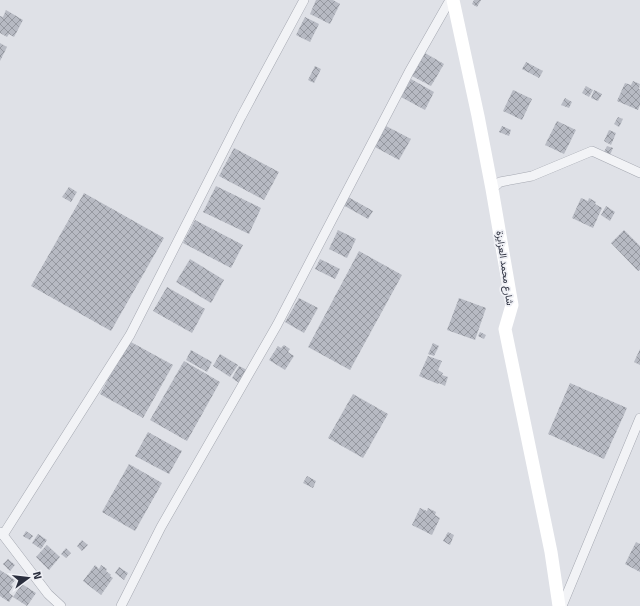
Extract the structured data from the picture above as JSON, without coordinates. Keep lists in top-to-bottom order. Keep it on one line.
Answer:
{"streets":{"main road":["شارع محمد العزايزة"]},"north":"right"}
